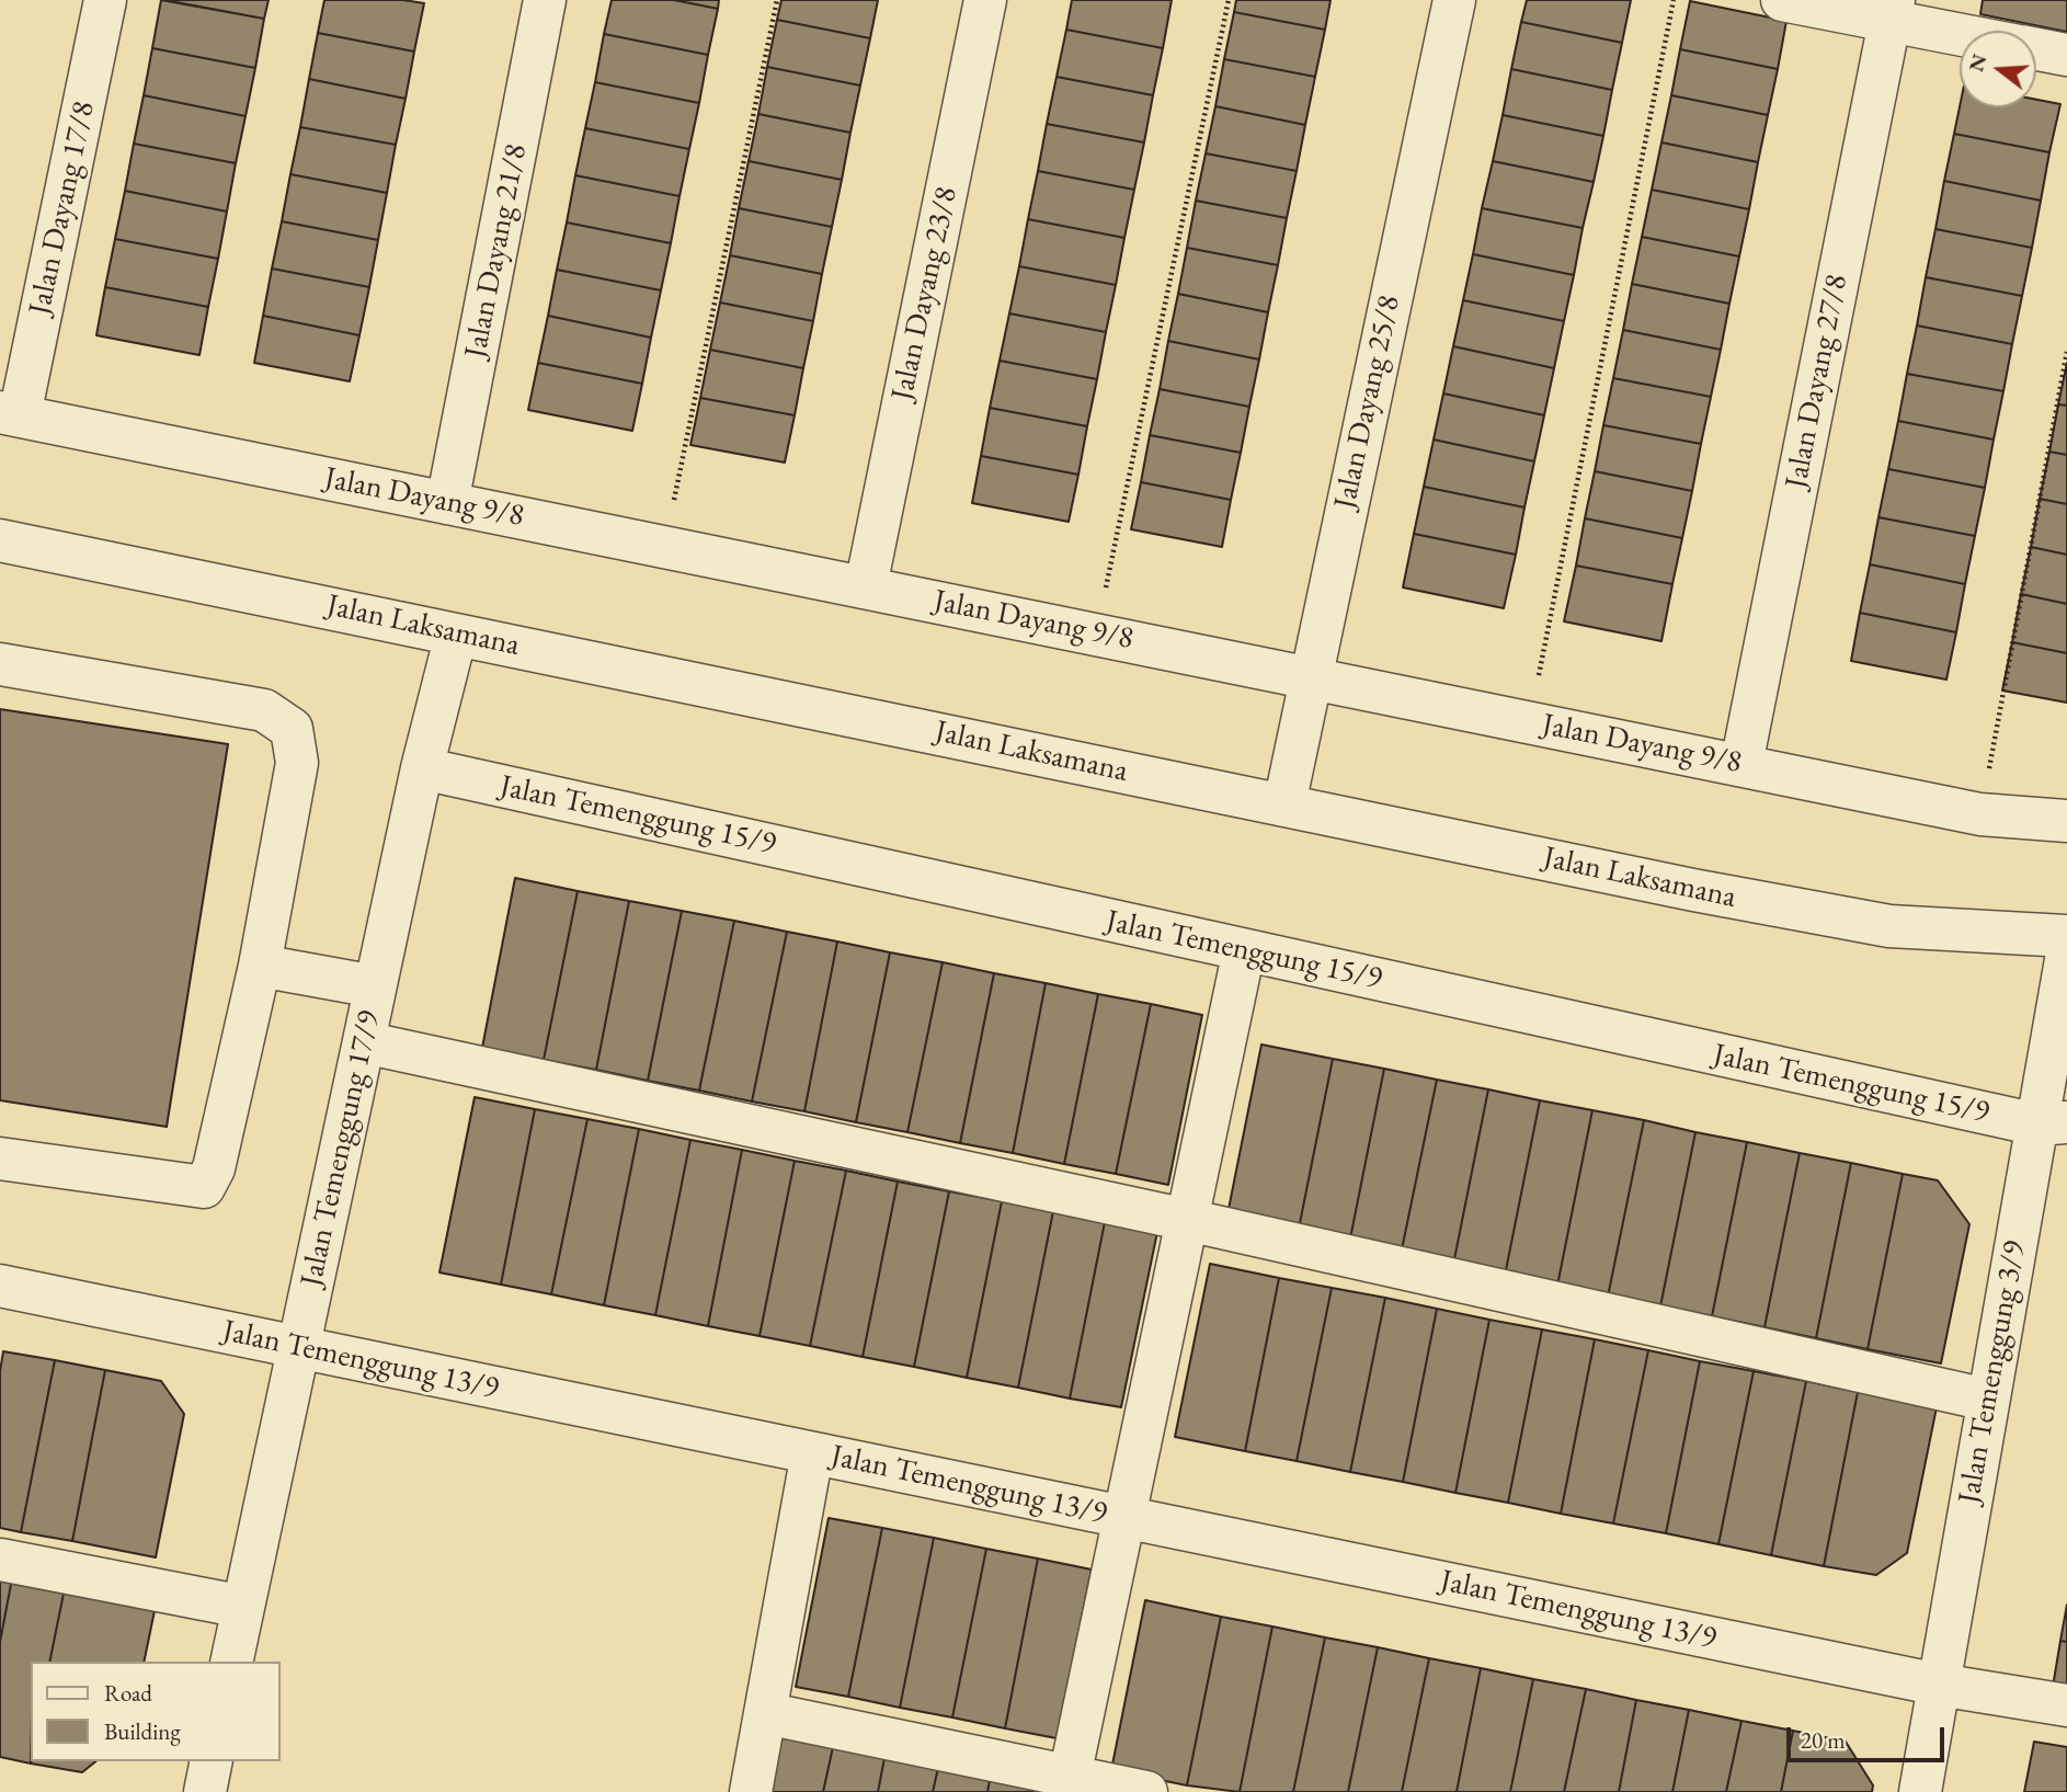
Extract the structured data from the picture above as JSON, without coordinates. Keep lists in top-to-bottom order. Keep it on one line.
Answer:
{"streets":{"street":["Jalan Dayang 17/8","Jalan Dayang 21/8","Jalan Dayang 23/8","Jalan Dayang 27/8","Jalan Dayang 25/8","Jalan Dayang 9/8","Jalan Laksamana","Jalan Temenggung 15/9","Jalan Temenggung 17/9","Jalan Temenggung 13/9","Jalan Temenggung 3/9"]},"crossings":[["Jalan Dayang 17/8","Jalan Dayang 9/8"],["Jalan Dayang 21/8","Jalan Dayang 9/8"],["Jalan Dayang 23/8","Jalan Dayang 9/8"],["Jalan Dayang 27/8","Jalan Dayang 9/8"],["Jalan Dayang 25/8","Jalan Dayang 9/8"],["Jalan Dayang 25/8","Jalan Laksamana"],["Jalan Laksamana","Jalan Temenggung 17/9"],["Jalan Temenggung 15/9","Jalan Temenggung 17/9"],["Jalan Temenggung 15/9","Jalan Temenggung 3/9"],["Jalan Temenggung 17/9","Jalan Temenggung 13/9"],["Jalan Temenggung 13/9","Jalan Temenggung 3/9"]],"legend":["Road","Building"],"scale_bar":"20 m","north":"left"}
